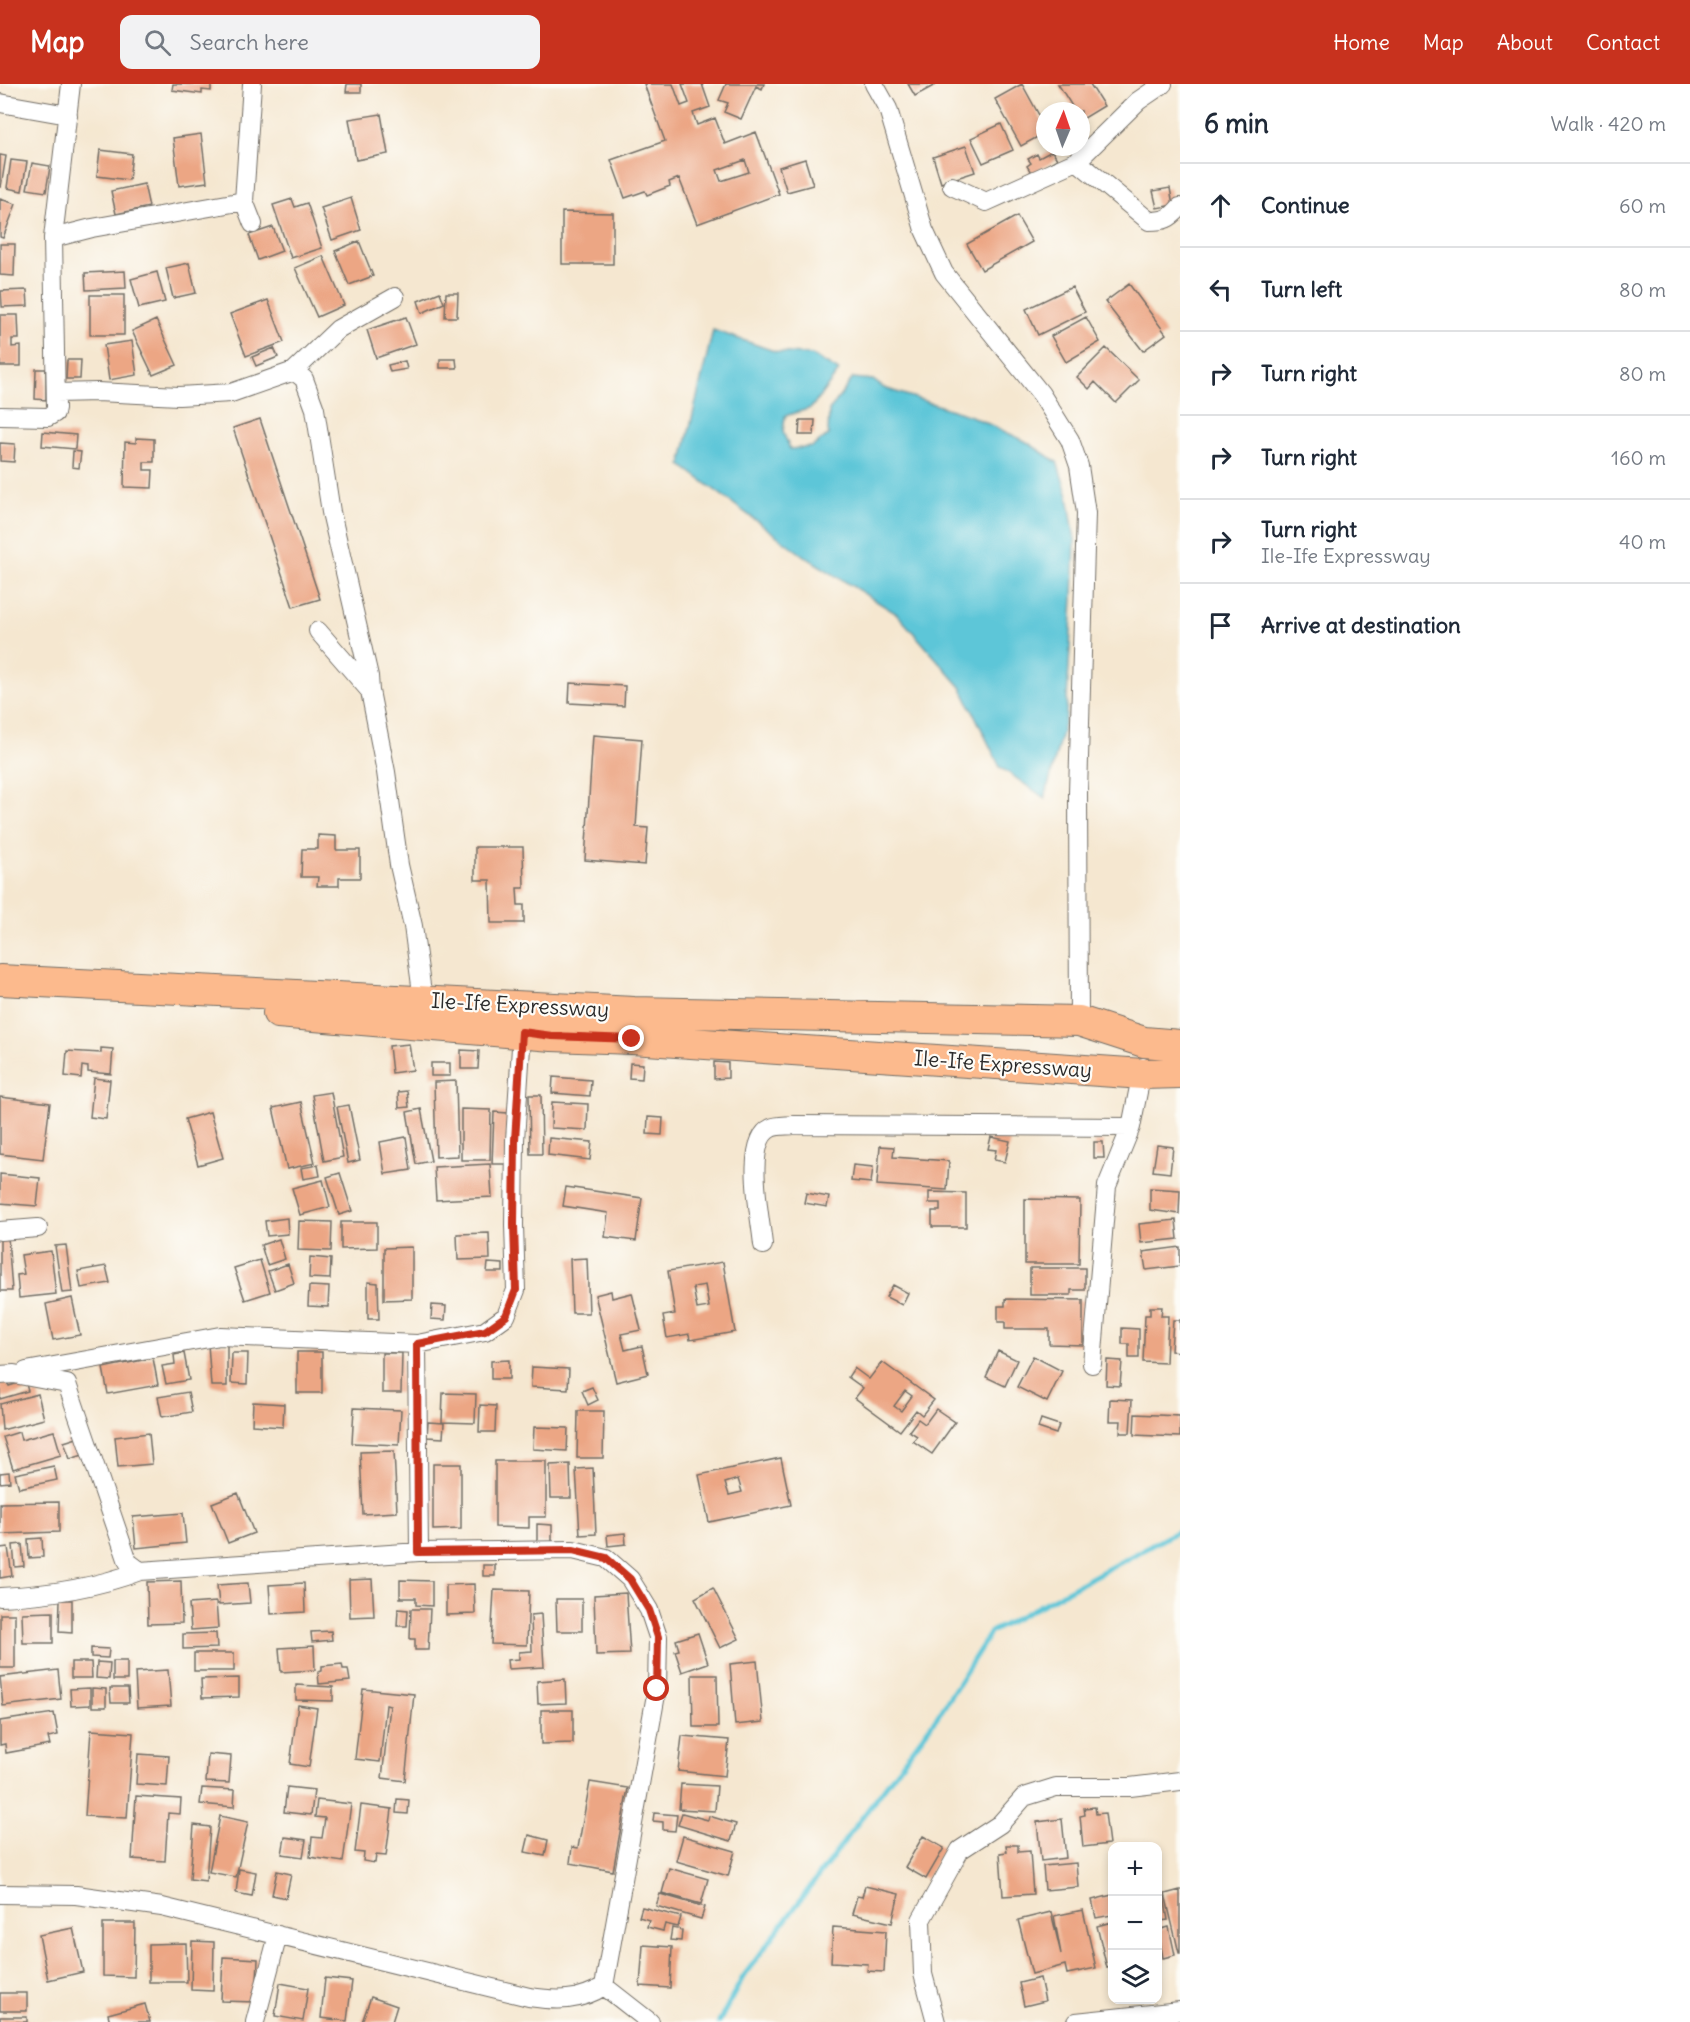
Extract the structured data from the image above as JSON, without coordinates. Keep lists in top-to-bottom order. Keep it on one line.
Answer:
{"streets":{"main road":["Ile-Ife Expressway"]},"north":"top","page":{"header":"Map","search":"Search here","nav":["Home","Map","About","Contact"],"heading":["6 min","Walk · 420 m"],"list":[["Continue","60 m"],["Turn left","80 m"],["Turn right","80 m"],["Turn right","160 m"],["Turn right","Ile-Ife Expressway","40 m"],"Arrive at destination"],"map_buttons":["+","−"]}}
